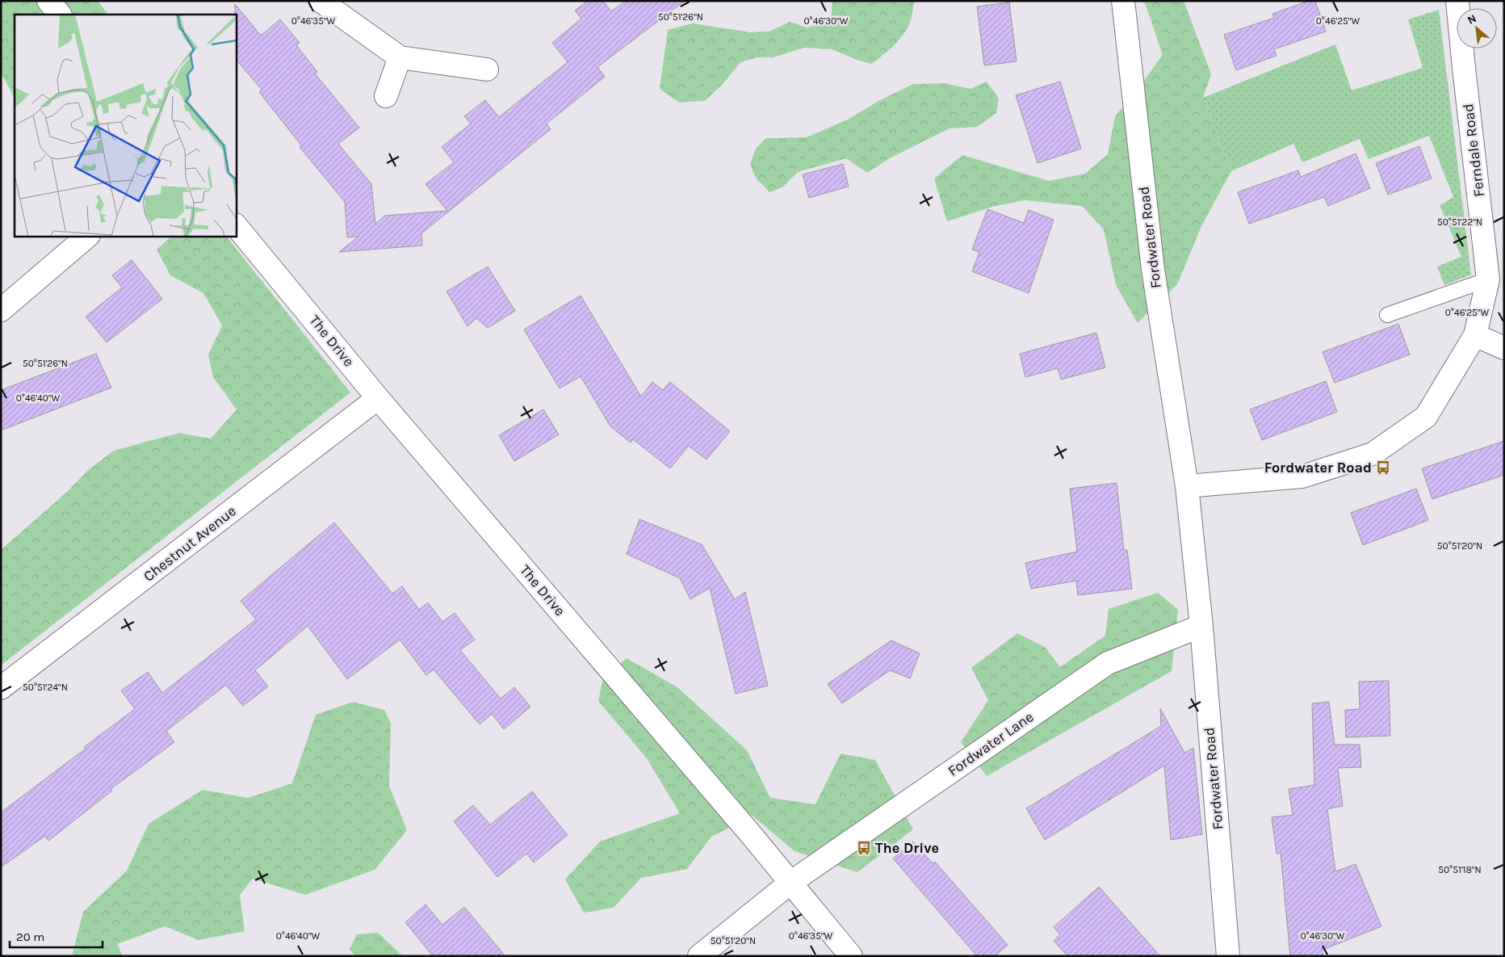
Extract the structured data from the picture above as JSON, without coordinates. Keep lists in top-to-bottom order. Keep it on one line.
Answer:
{"streets":{"street":["Ferndale Road","Fordwater Road","The Drive","Chestnut Avenue","Fordwater Lane"]},"crossings":[["Ferndale Road","Fordwater Road"],["Fordwater Road","Fordwater Lane"],["The Drive","Chestnut Avenue"],["The Drive","Fordwater Lane"]],"places":{"bus stop":["Fordwater Road","The Drive"]},"scale_bar":"20 m","north":"top left","coordinates":["50°51'26\"N","0°46'35\"W","0°46'30\"W","0°46'25\"W","50°51'22\"N","0°46'40\"W","50°51'20\"N","50°51'24\"N","50°51'18\"N"]}
